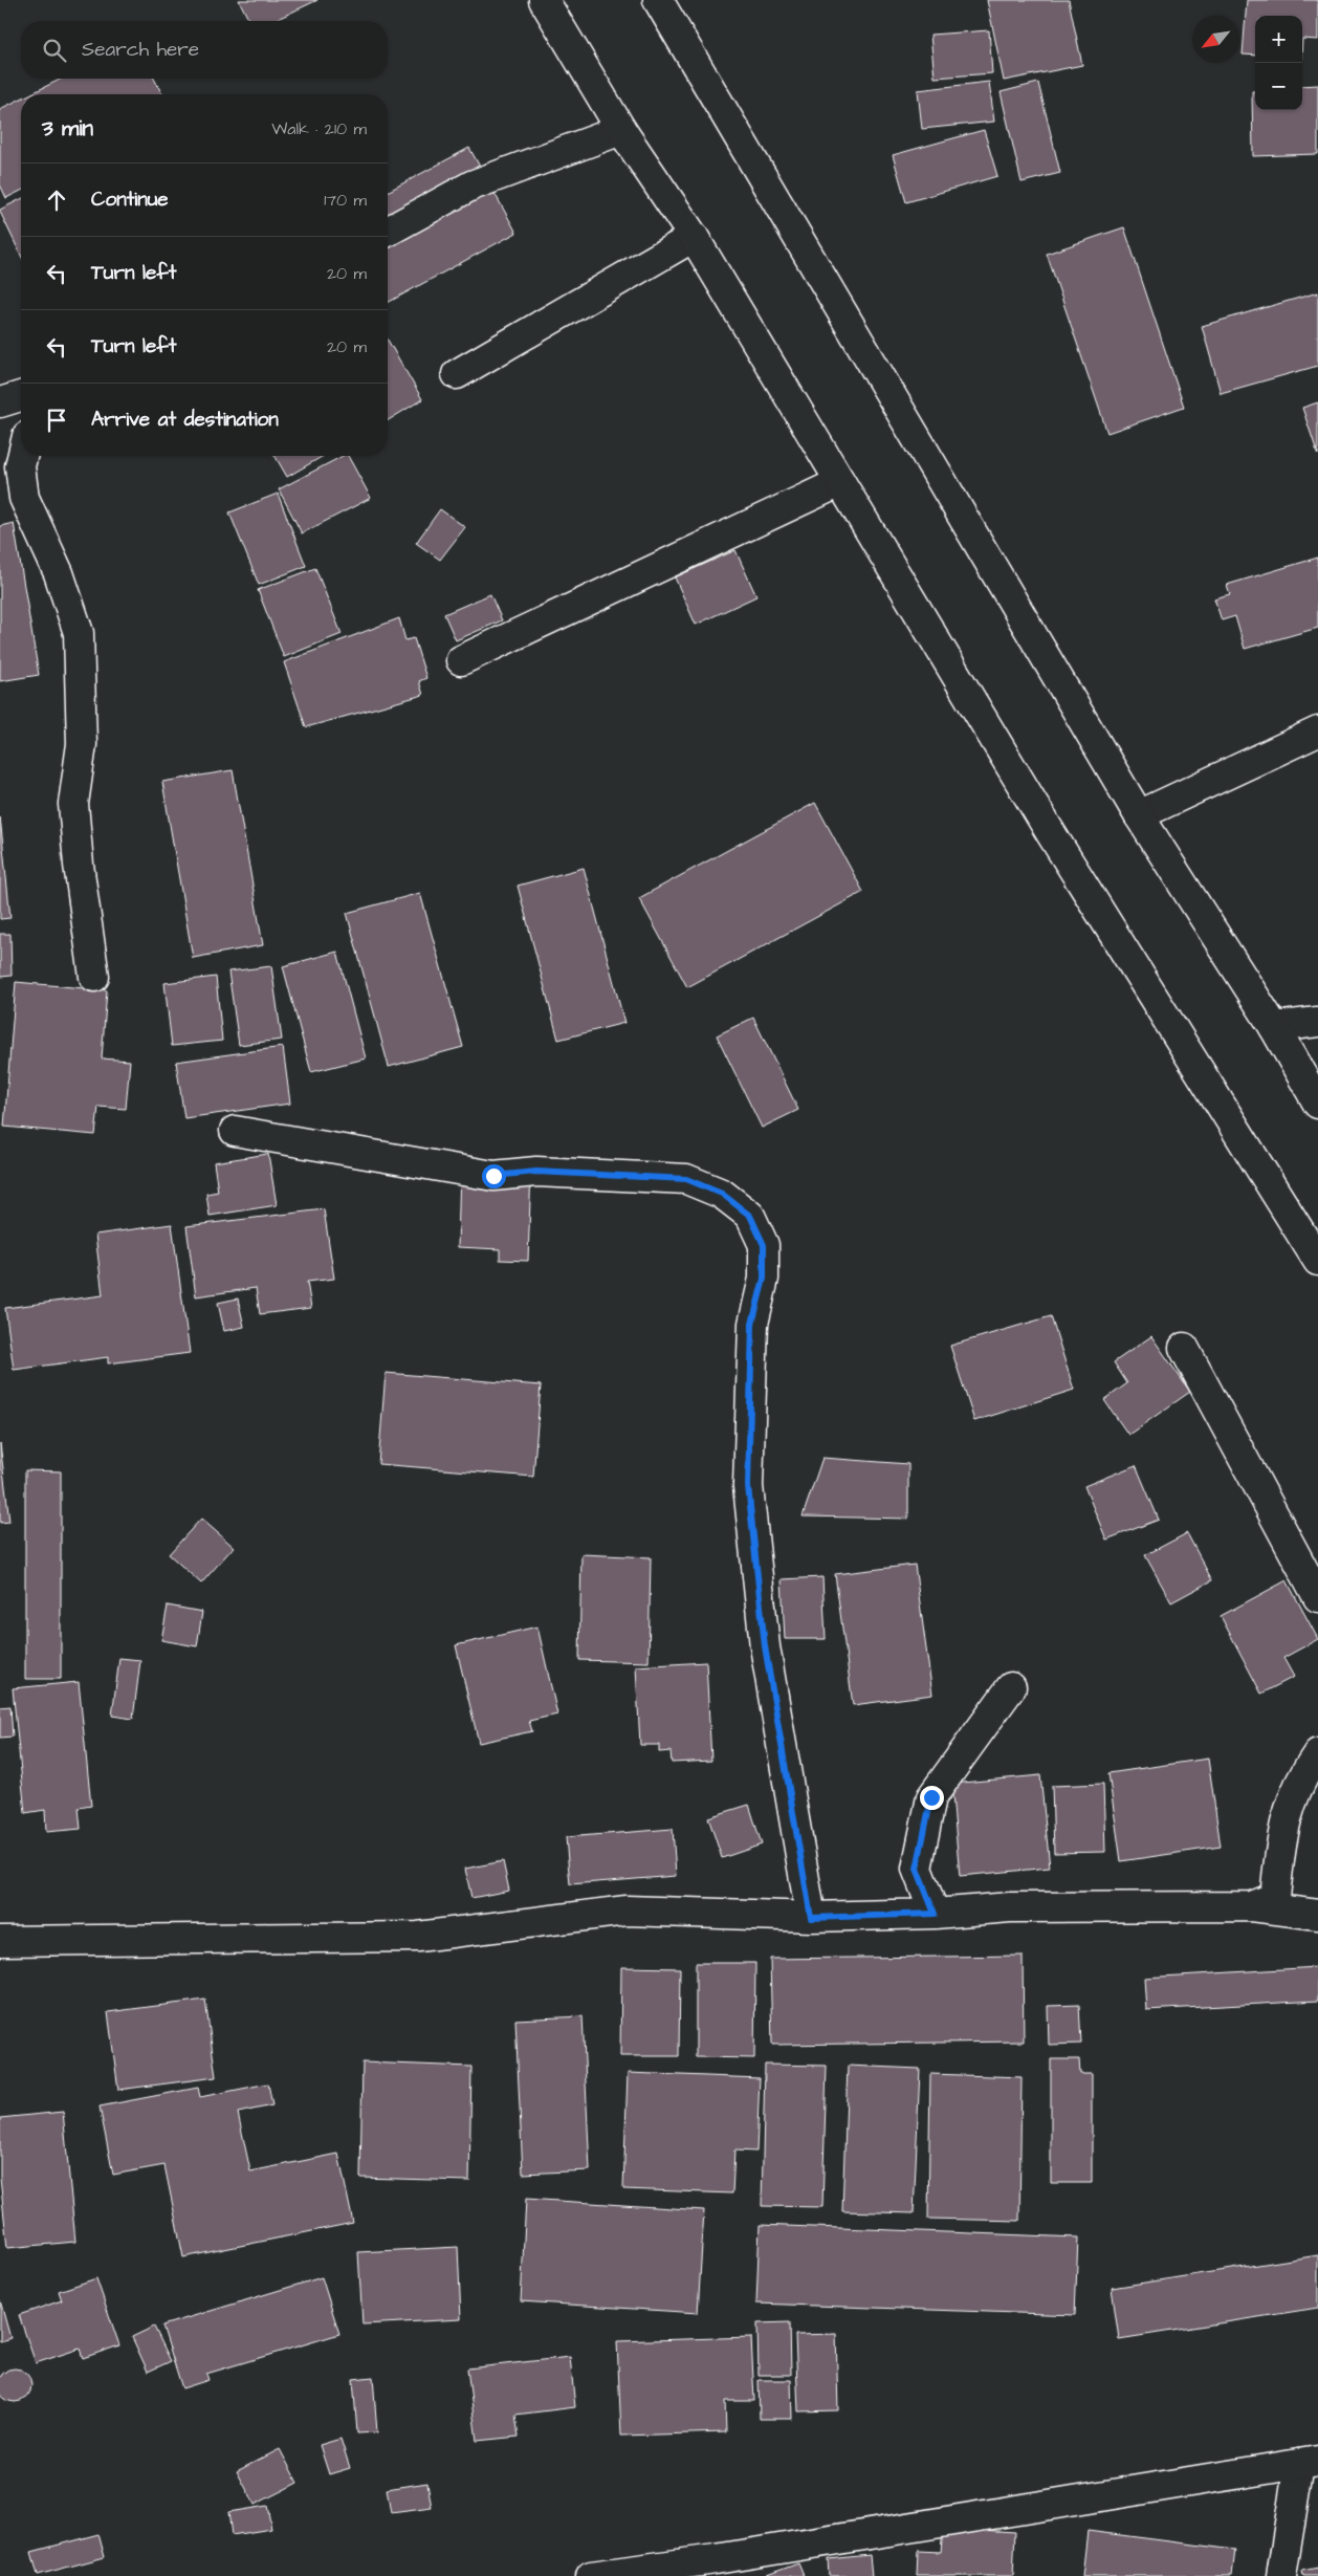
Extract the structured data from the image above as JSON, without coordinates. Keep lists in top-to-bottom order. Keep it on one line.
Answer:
{"north":"bottom left","page":{"map_buttons":["+","−"],"search":"Search here","heading":["3 min","Walk · 210 m"],"list":[["Continue","170 m"],["Turn left","20 m"],["Turn left","20 m"],"Arrive at destination"]}}
